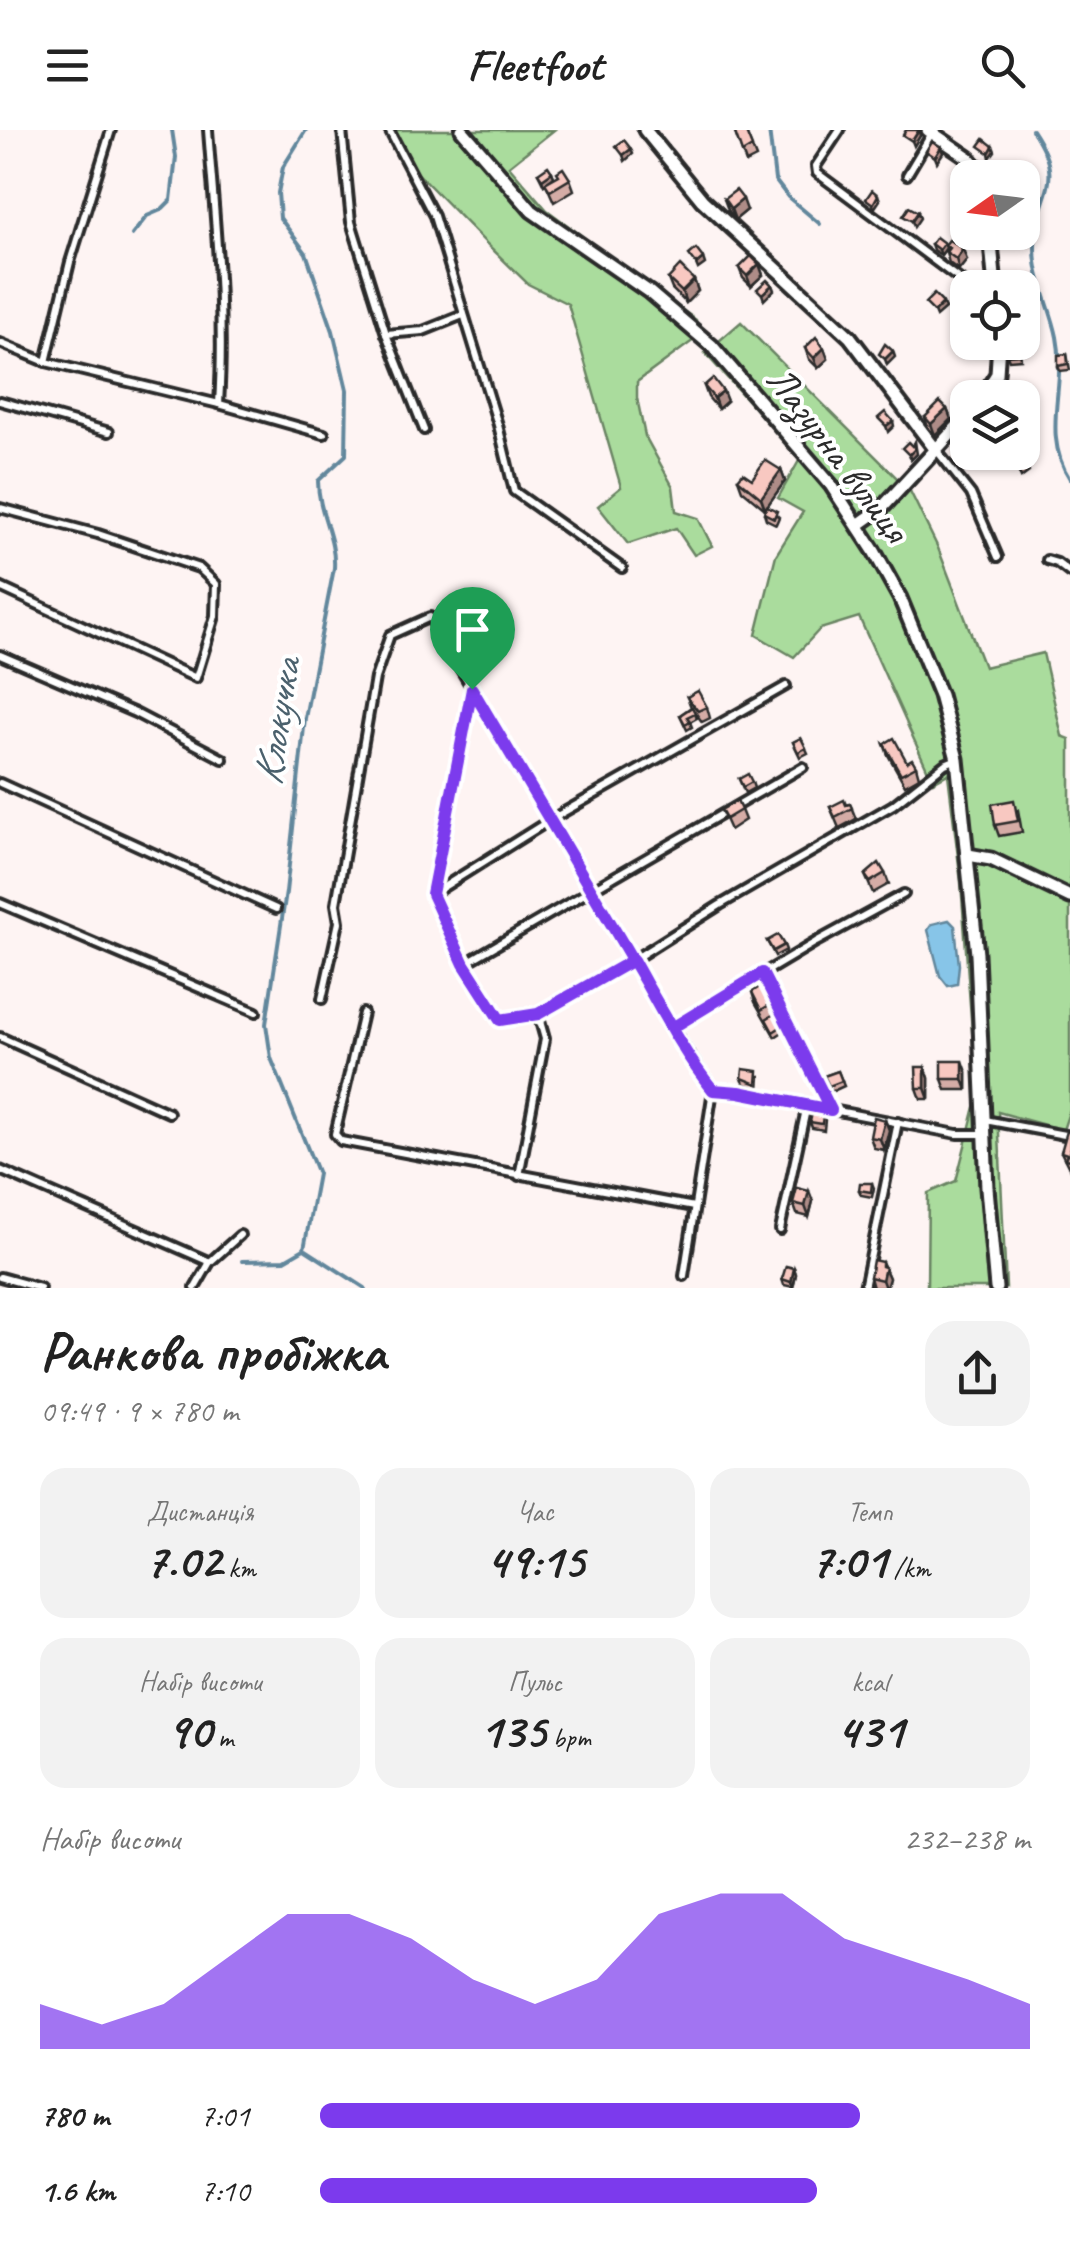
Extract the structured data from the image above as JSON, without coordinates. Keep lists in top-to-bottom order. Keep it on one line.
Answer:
{"streets":{"street":["Лазурна вулиця"]},"water":["Клокучка"],"north":"left","page":{"header":"Fleetfoot","heading":["Ранкова пробіжка","09:49 · 9 × 780 m"],"stats":[["Дистанція","7.02 km"],["Час","49:15"],["Темп","7:01 /km"],["Набір висоти","90 m"],["Пульс","135 bpm"],["kcal","431"]],"chart":["Набір висоти","232–238 m"],"list":[{"name":"780 m","note":"7:01"},{"name":"1.6 km","note":"7:10"}]}}
